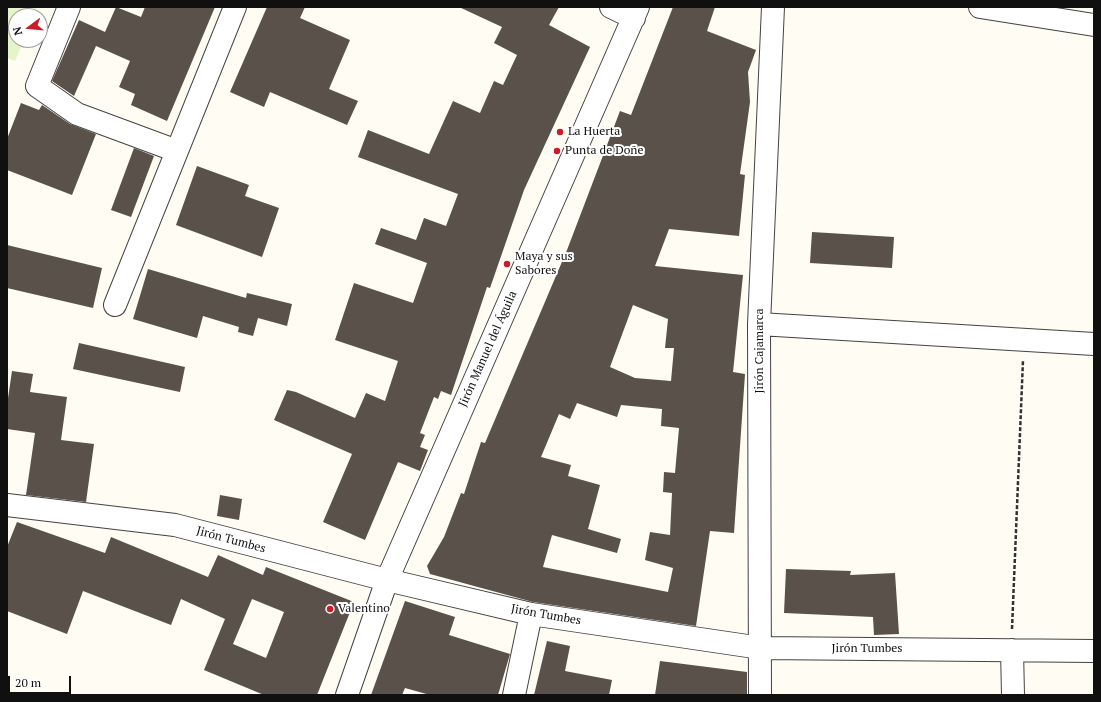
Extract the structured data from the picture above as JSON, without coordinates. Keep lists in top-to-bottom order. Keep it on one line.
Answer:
{"streets":{"street":["Jirón Manuel del Águila","Jirón Cajamarca","Jirón Tumbes"]},"crossings":[["Jirón Manuel del Águila","Jirón Tumbes"],["Jirón Cajamarca","Jirón Tumbes"]],"places":["La Huerta","Punta de Doñe","Maya y sus Sabores","Valentino"],"scale_bar":"20 m","north":"left"}
